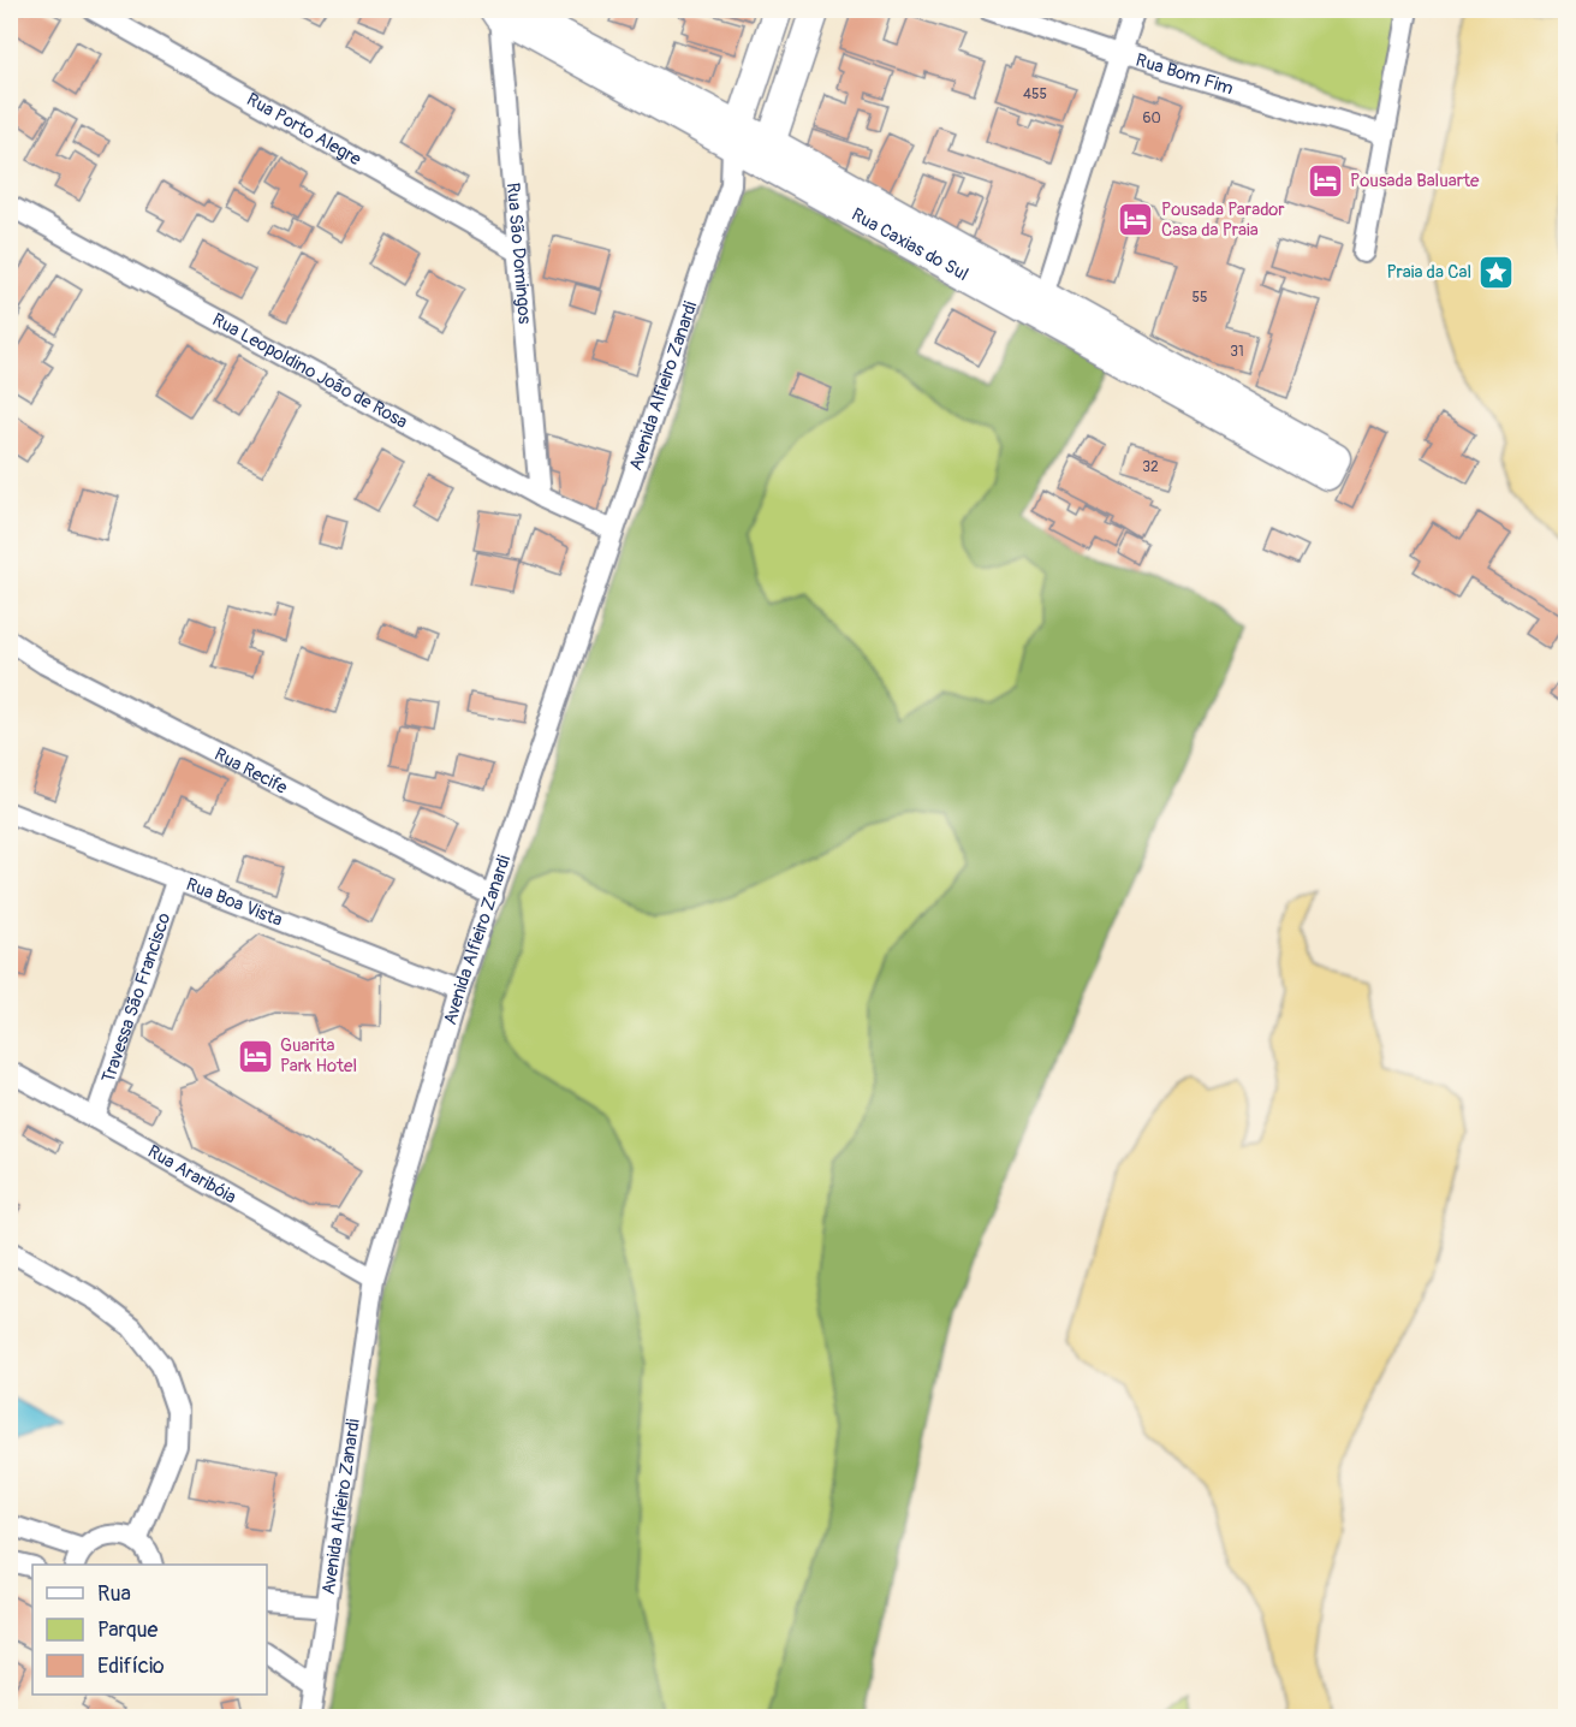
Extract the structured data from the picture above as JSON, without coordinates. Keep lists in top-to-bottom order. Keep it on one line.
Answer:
{"streets":{"street":["Rua Bom Fim","Rua Porto Alegre","Rua Caxias do Sul","Rua São Domingos","Rua Leopoldino João de Rosa","Avenida Alfieiro Zanardi","Rua Recife","Rua Boa Vista","Travessa São Francisco","Rua Araribóia"]},"crossings":[["Rua Porto Alegre","Rua São Domingos"],["Rua Caxias do Sul","Rua São Domingos"],["Rua Caxias do Sul","Avenida Alfieiro Zanardi"],["Rua São Domingos","Rua Leopoldino João de Rosa"],["Rua Leopoldino João de Rosa","Avenida Alfieiro Zanardi"],["Avenida Alfieiro Zanardi","Rua Recife"],["Avenida Alfieiro Zanardi","Rua Boa Vista"],["Avenida Alfieiro Zanardi","Rua Araribóia"],["Rua Boa Vista","Travessa São Francisco"],["Travessa São Francisco","Rua Araribóia"]],"places":{"hotel":["Pousada Baluarte","Pousada Parador Casa da Praia","Guarita Park Hotel"],"place":["Praia da Cal"]},"house_numbers":["455","60","55","31","32"],"legend":["Rua","Parque","Edifício"]}
